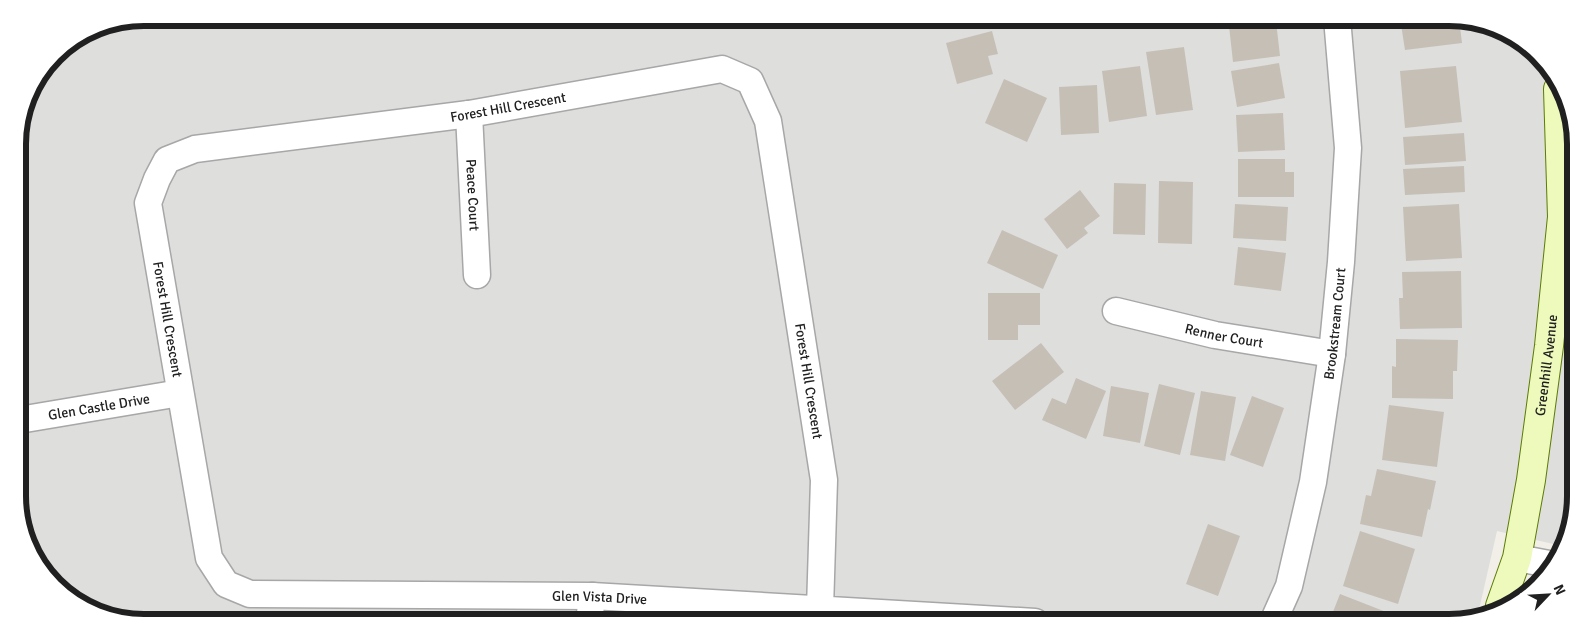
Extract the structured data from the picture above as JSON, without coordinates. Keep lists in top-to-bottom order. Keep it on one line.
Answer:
{"streets":{"street":["Forest Hill Crescent","Peace Court","Brookstream Court","Renner Court","Greenhill Avenue","Glen Castle Drive","Glen Vista Drive"]},"crossings":[["Forest Hill Crescent","Peace Court"],["Forest Hill Crescent","Glen Castle Drive"],["Forest Hill Crescent","Glen Vista Drive"],["Brookstream Court","Renner Court"]],"north":"top right"}
